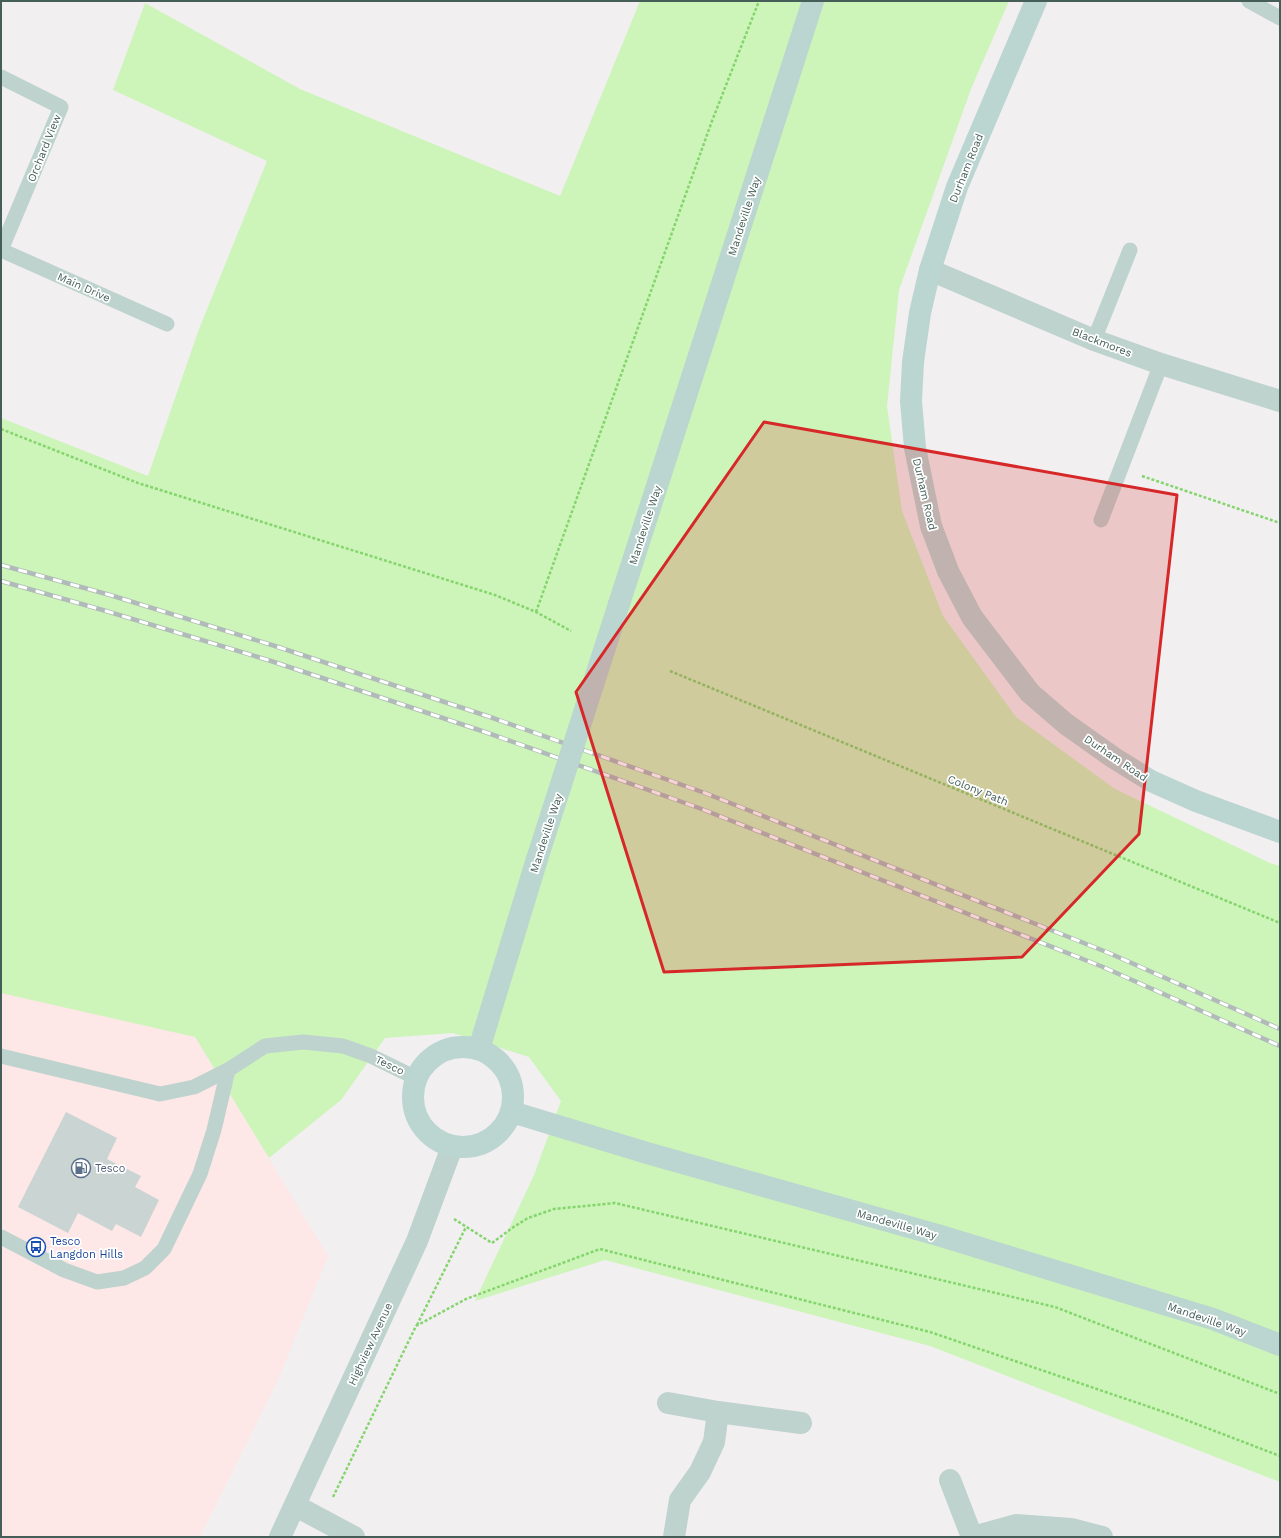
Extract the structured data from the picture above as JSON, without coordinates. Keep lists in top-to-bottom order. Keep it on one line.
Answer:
{"streets":{"main road":["Durham Road","Mandeville Way"],"street":["Blackmores","Highview Avenue"],"lane":["Orchard View","Main Drive","Tesco"],"path":["Colony Path"]},"crossings":[["Orchard View","Main Drive"],["Durham Road","Blackmores"],["Mandeville Way","Tesco"],["Mandeville Way","Highview Avenue"],["Tesco","Highview Avenue"]],"places":{"fuel station":["Tesco"],"bus stop":["Tesco Langdon Hills"]}}
